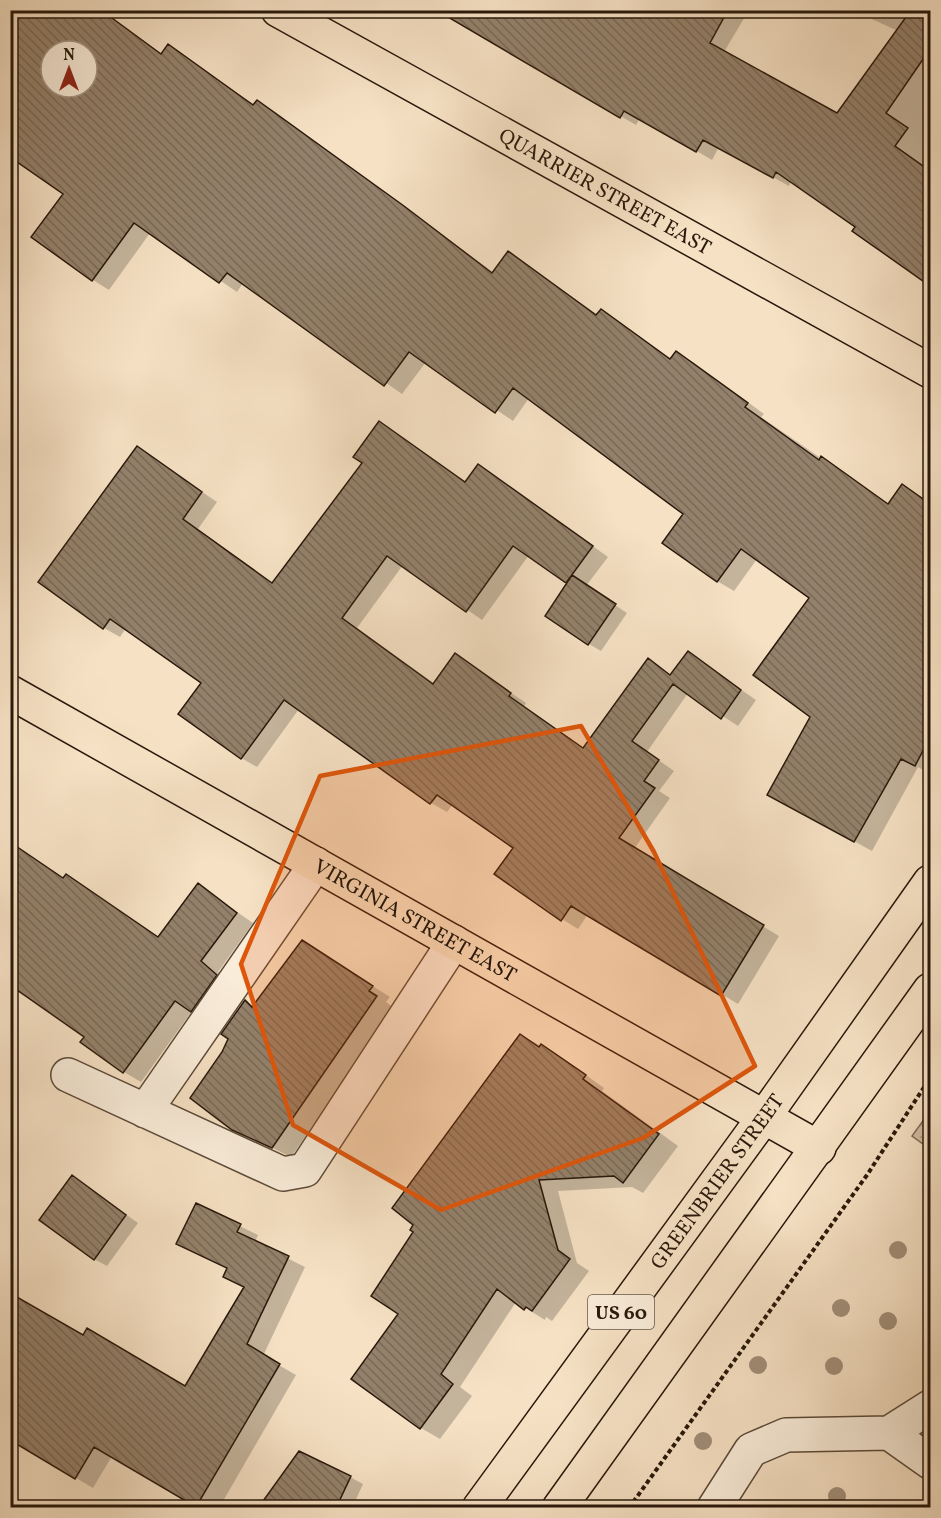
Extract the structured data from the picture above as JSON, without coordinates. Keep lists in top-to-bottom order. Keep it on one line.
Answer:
{"streets":{"main road":["QUARRIER STREET EAST","VIRGINIA STREET EAST","GREENBRIER STREET","US 60"]},"crossings":[["VIRGINIA STREET EAST","GREENBRIER STREET"],["VIRGINIA STREET EAST","US 60"]],"north":"top"}
